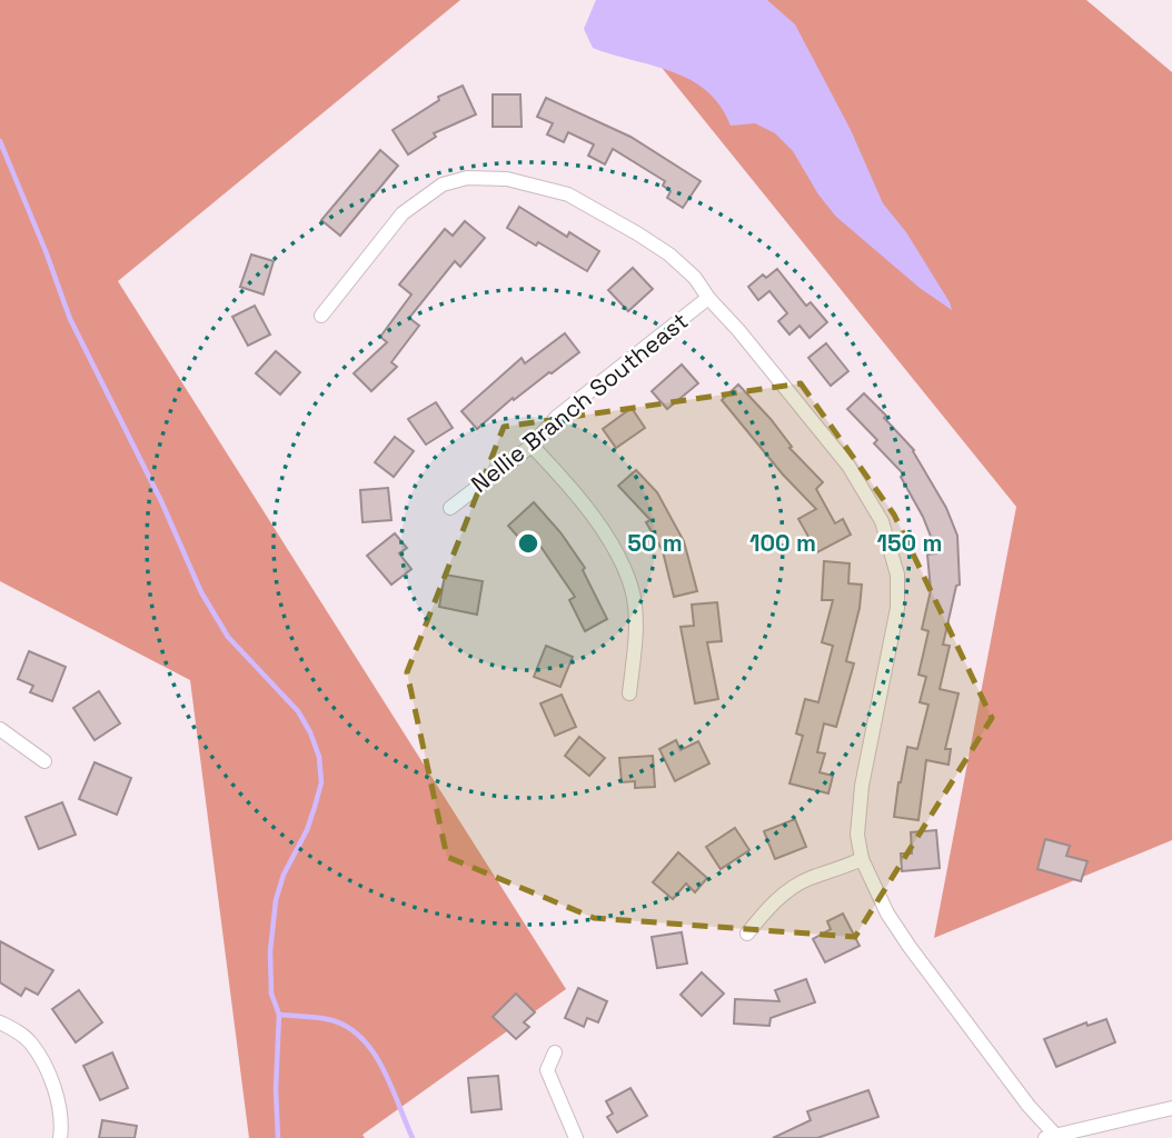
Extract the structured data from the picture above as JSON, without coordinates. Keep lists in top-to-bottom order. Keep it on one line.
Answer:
{"streets":{"street":["Nellie Branch Southeast"]},"rings":["50 m","100 m","150 m"]}
